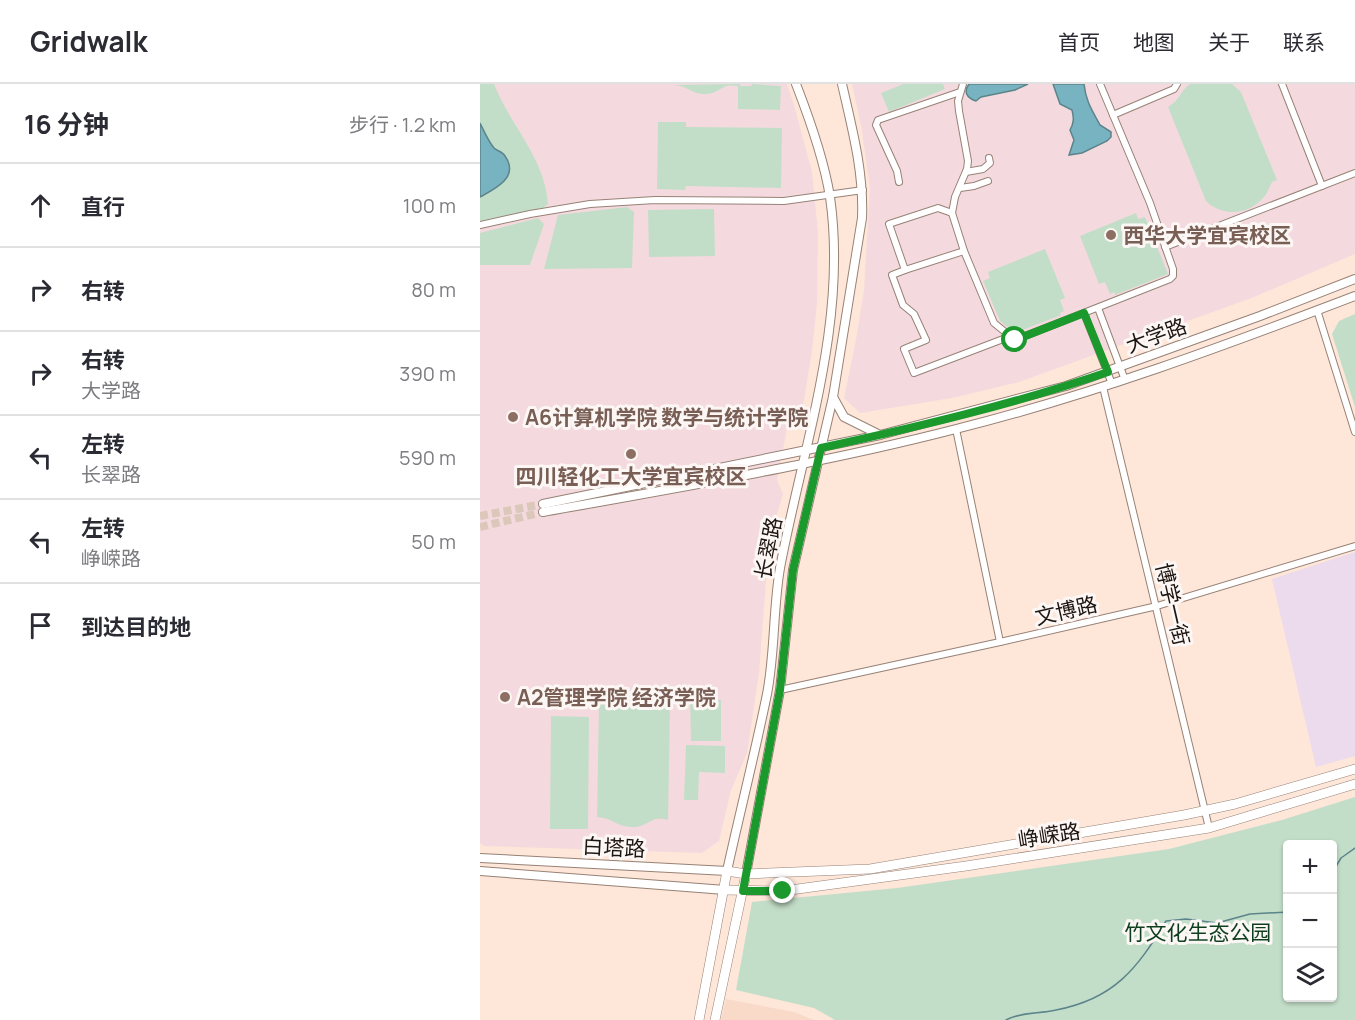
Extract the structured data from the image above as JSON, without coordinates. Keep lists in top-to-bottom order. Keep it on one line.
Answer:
{"streets":{"main road":["大学路","长翠路","峥嵘路","白塔路"],"street":["博学一街","文博路"]},"crossings":[["大学路","长翠路"],["大学路","博学一街"],["长翠路","文博路"],["长翠路","峥嵘路"],["长翠路","白塔路"],["博学一街","文博路"],["博学一街","峥嵘路"],["峥嵘路","白塔路"]],"parks":["竹文化生态公园"],"places":["西华大学宜宾校区","A6计算机学院 数学与统计学院","四川轻化工大学宜宾校区","A2管理学院 经济学院"],"page":{"header":"Gridwalk","nav":["首页","地图","关于","联系"],"heading":["16 分钟","步行 · 1.2 km"],"list":[["直行","100 m"],["右转","80 m"],["右转","大学路","390 m"],["左转","长翠路","590 m"],["左转","峥嵘路","50 m"],"到达目的地"],"map_buttons":["+","−"]}}
